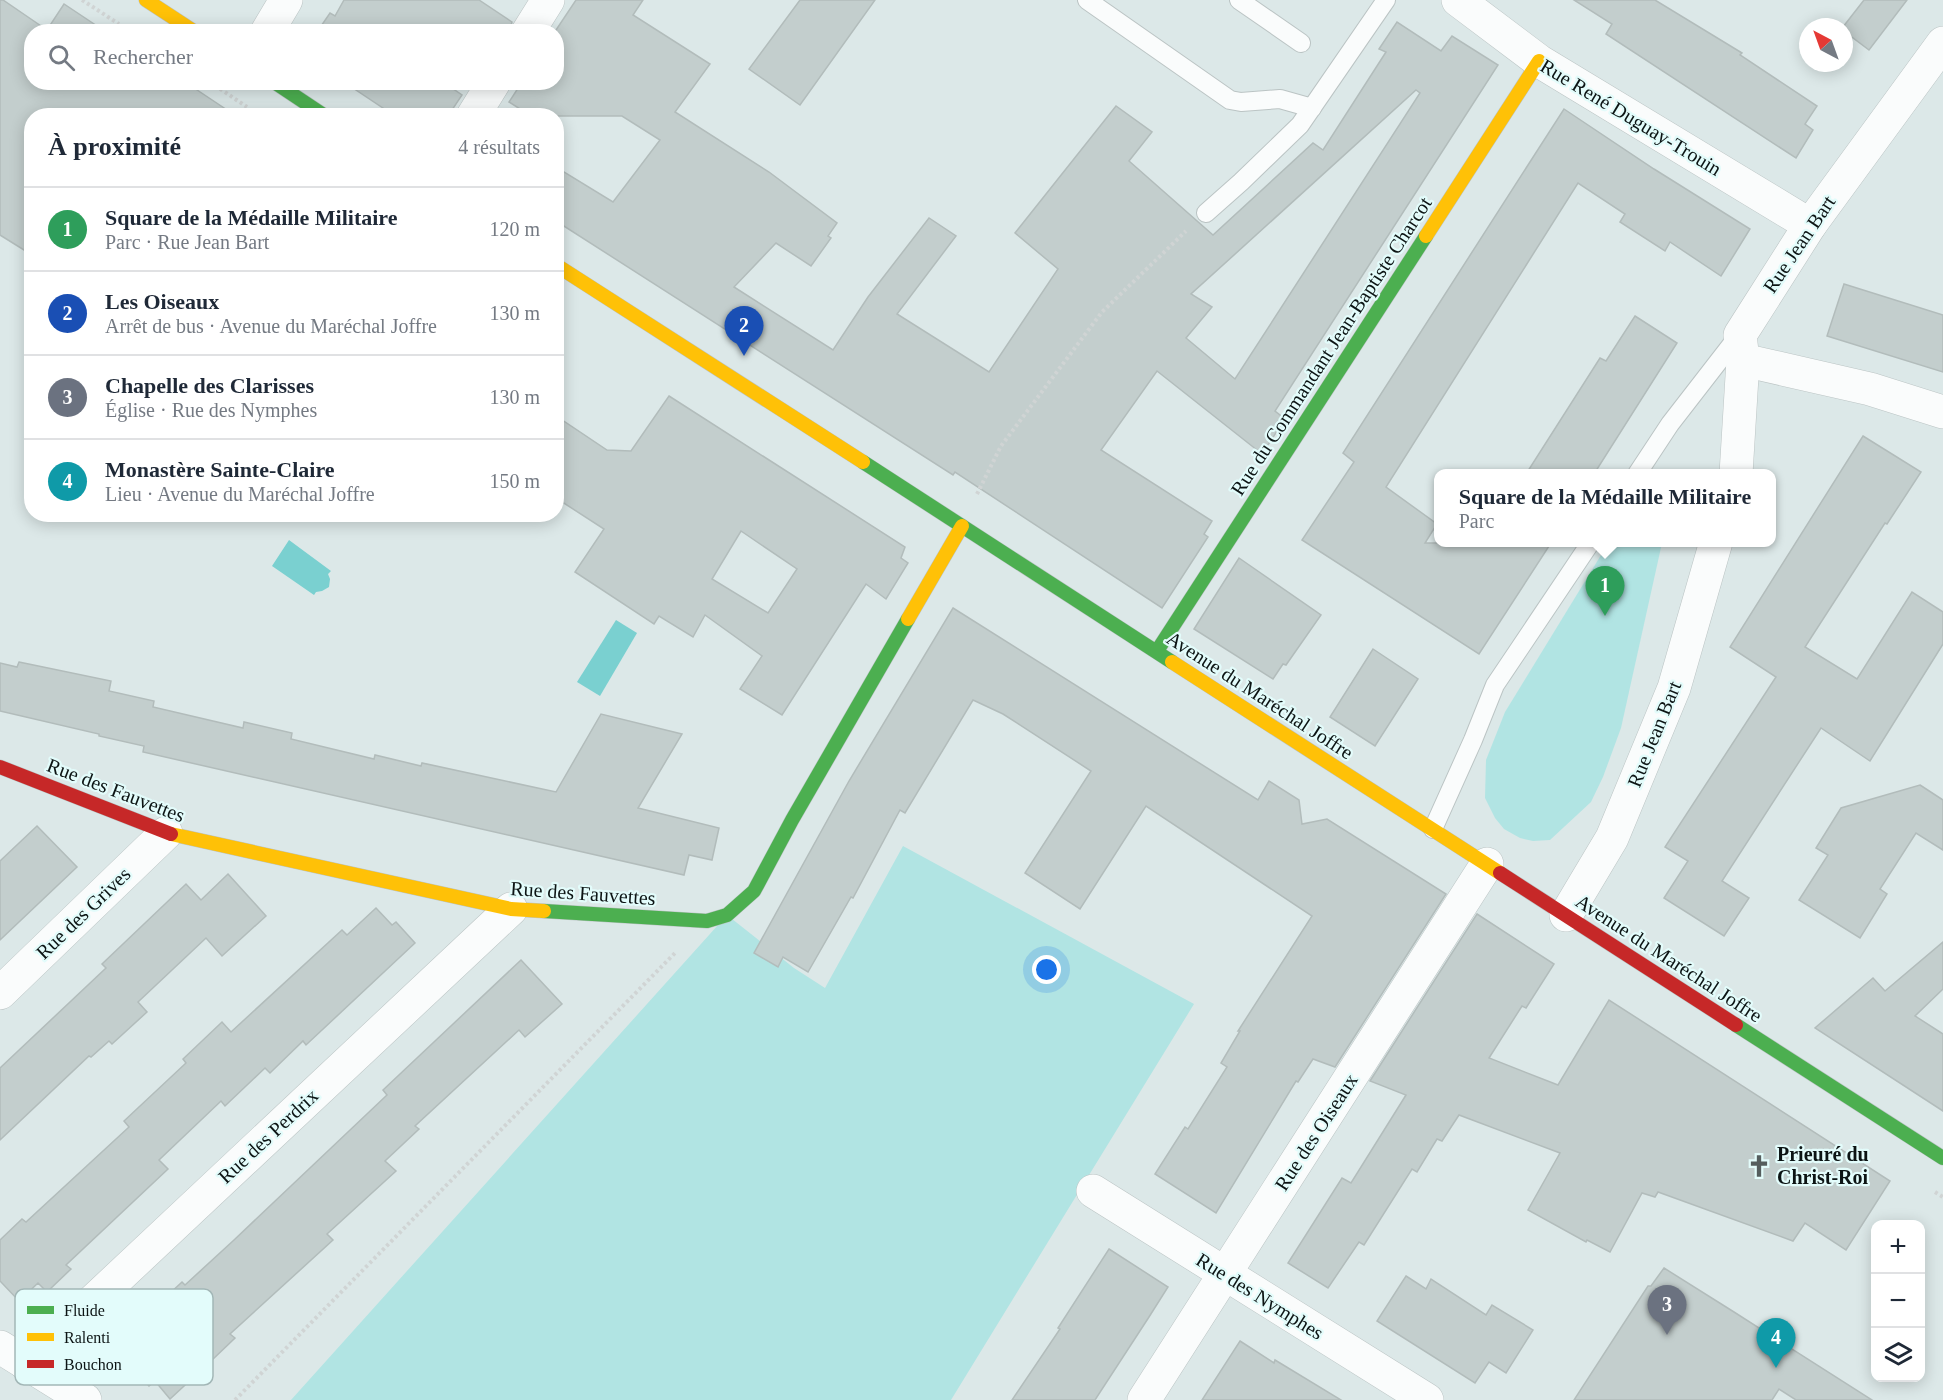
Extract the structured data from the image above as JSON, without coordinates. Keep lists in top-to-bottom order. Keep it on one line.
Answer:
{"streets":{"street":["Rue René Duguay-Trouin","Rue Jean Bart","Rue du Commandant Jean-Baptiste Charcot","Avenue du Maréchal Joffre","Rue des Fauvettes","Rue des Grives","Rue des Oiseaux","Rue des Perdrix","Rue des Nymphes"]},"crossings":[["Rue René Duguay-Trouin","Rue Jean Bart"],["Rue René Duguay-Trouin","Rue du Commandant Jean-Baptiste Charcot"],["Rue Jean Bart","Avenue du Maréchal Joffre"],["Rue du Commandant Jean-Baptiste Charcot","Avenue du Maréchal Joffre"],["Avenue du Maréchal Joffre","Rue des Fauvettes"],["Avenue du Maréchal Joffre","Rue des Oiseaux"],["Rue des Fauvettes","Rue des Grives"],["Rue des Fauvettes","Rue des Perdrix"],["Rue des Oiseaux","Rue des Nymphes"]],"places":{"church":["Prieuré du Christ-Roi"]},"legend":["Fluide","Ralenti","Bouchon"],"north":"top left","page":{"search":"Rechercher","heading":["À proximité","4 résultats"],"list":[{"mark":"1","name":"Square de la Médaille Militaire","note":"Parc · Rue Jean Bart","value":"120 m"},{"mark":"2","name":"Les Oiseaux","note":"Arrêt de bus · Avenue du Maréchal Joffre","value":"130 m"},{"mark":"3","name":"Chapelle des Clarisses","note":"Église · Rue des Nymphes","value":"130 m"},{"mark":"4","name":"Monastère Sainte-Claire","note":"Lieu · Avenue du Maréchal Joffre","value":"150 m"}],"pins":["2","1","3","4"],"popup":["Square de la Médaille Militaire","Parc"],"map_buttons":["+","−"]}}
